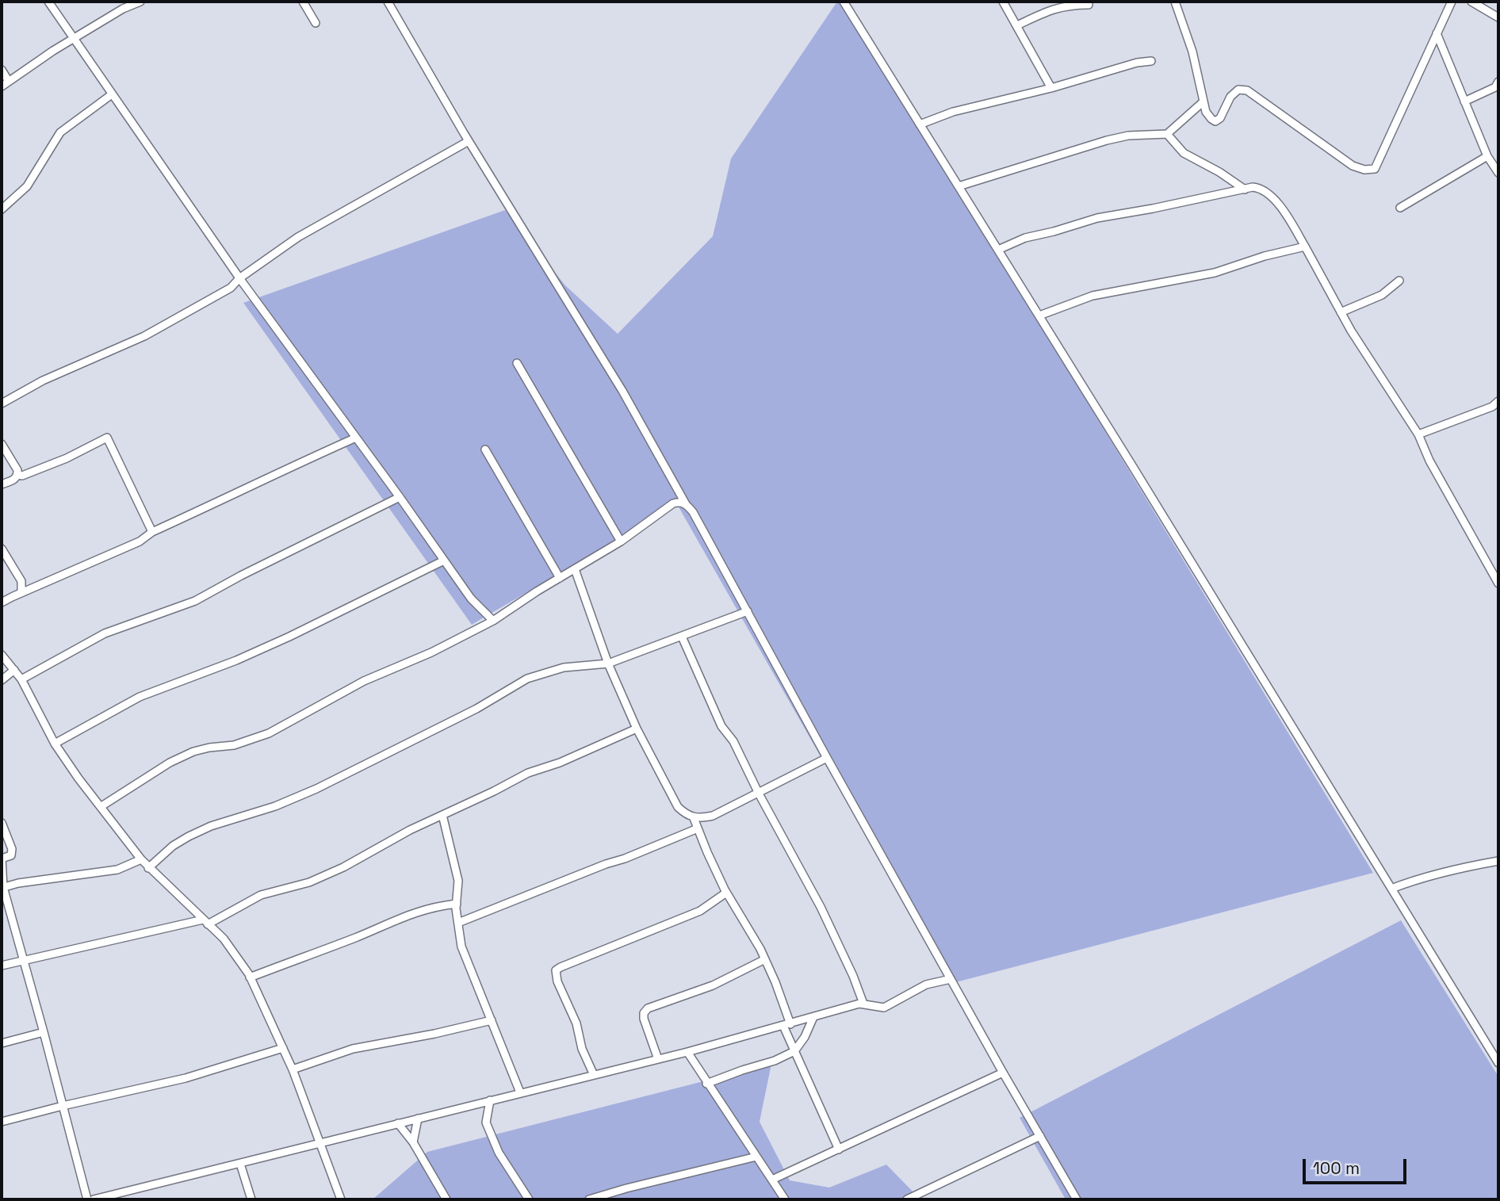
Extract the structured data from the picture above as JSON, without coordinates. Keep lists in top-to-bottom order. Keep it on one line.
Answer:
{"scale_bar":"100 m"}
